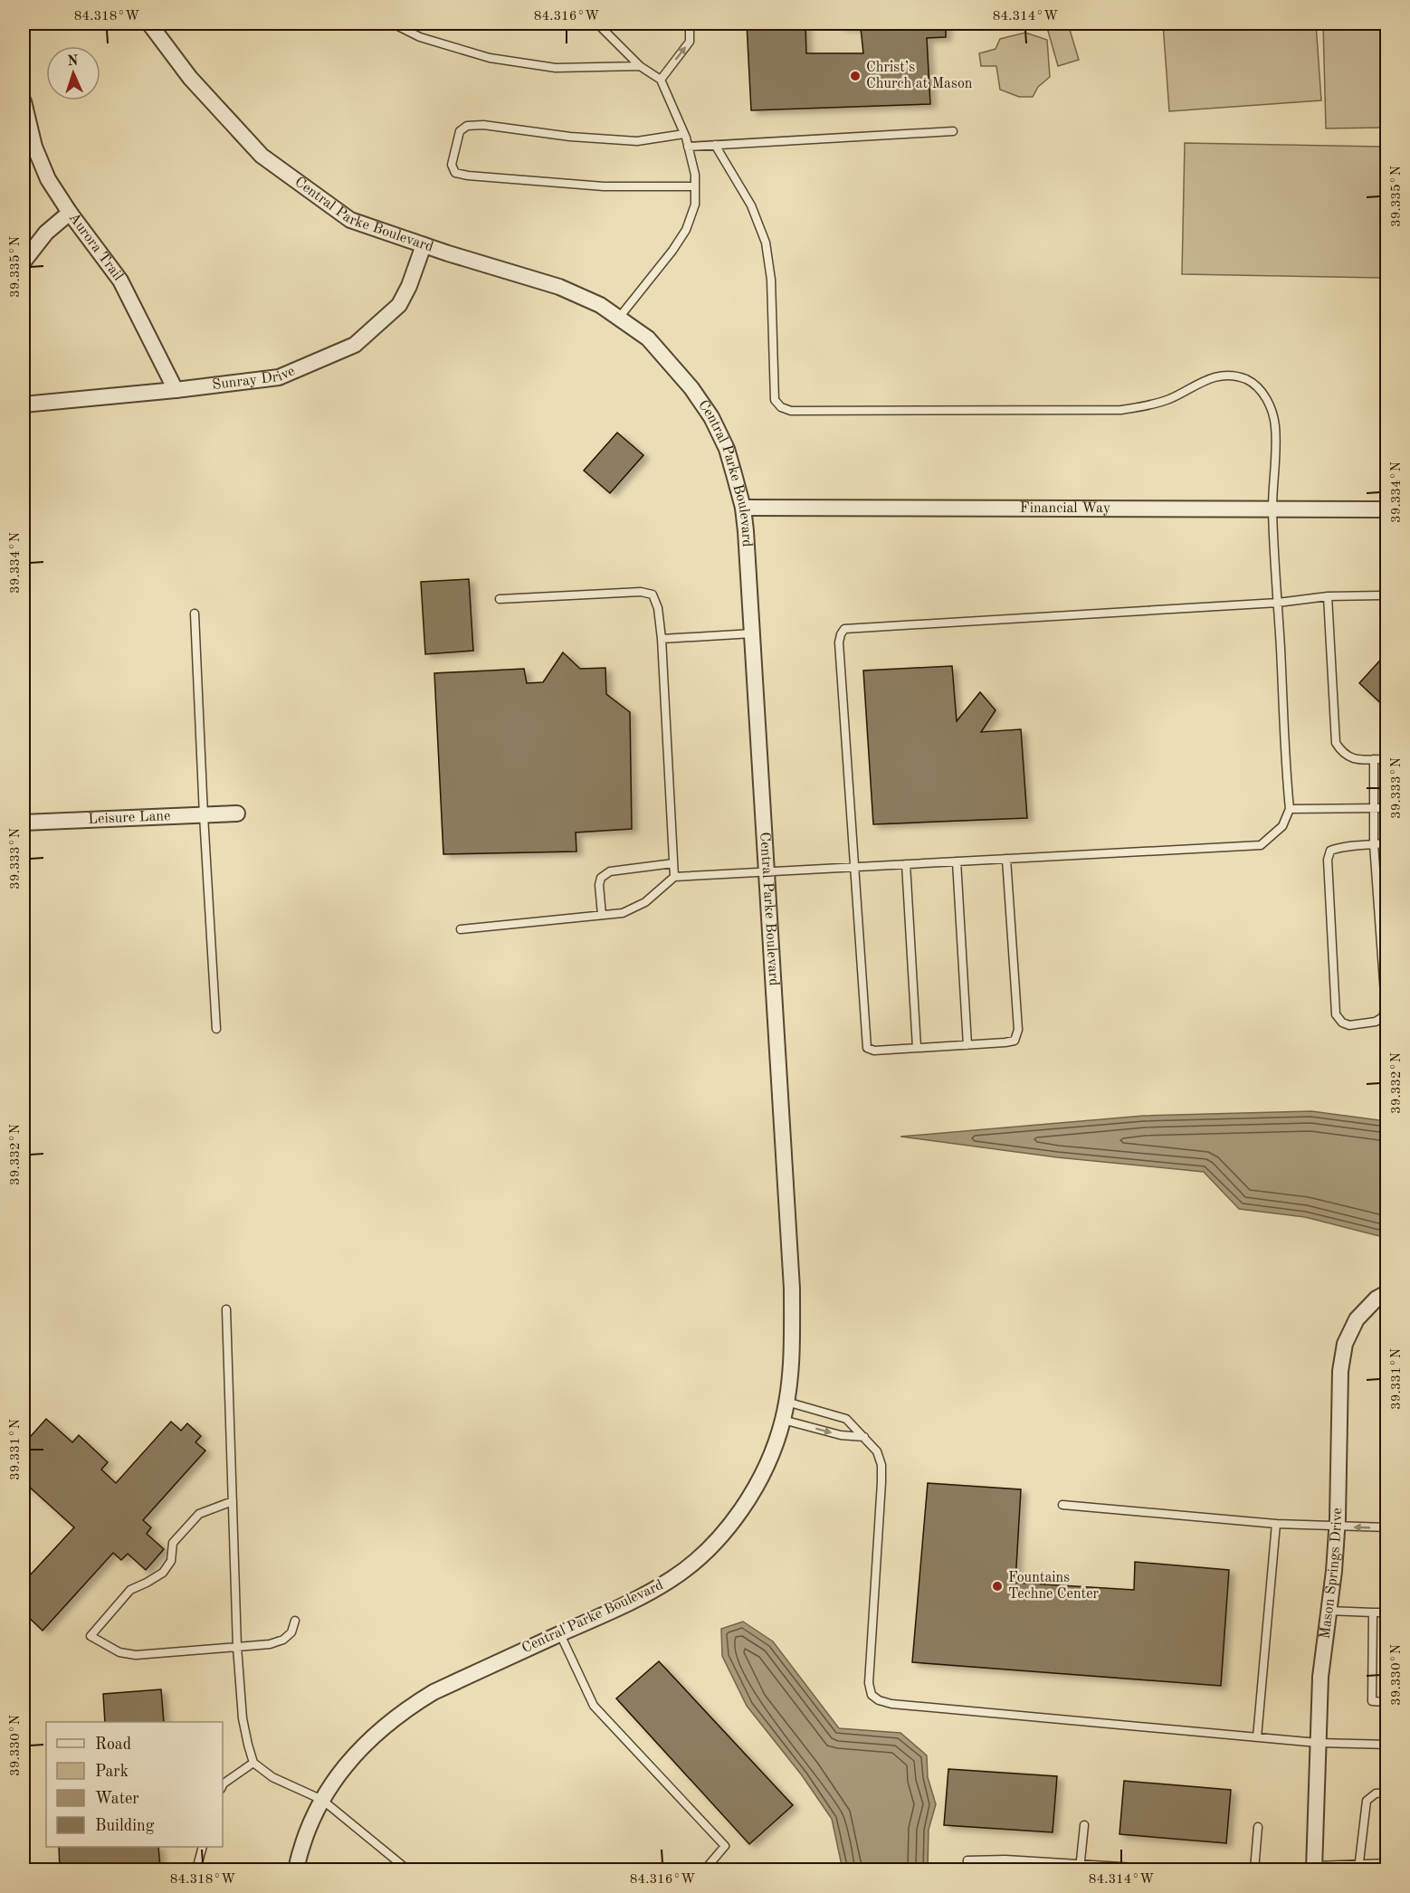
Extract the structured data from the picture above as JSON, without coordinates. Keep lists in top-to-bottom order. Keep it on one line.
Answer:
{"streets":{"street":["Central Parke Boulevard","Aurora Trail","Sunray Drive","Financial Way","Leisure Lane","Mason Springs Drive"]},"crossings":[["Central Parke Boulevard","Sunray Drive"],["Central Parke Boulevard","Financial Way"],["Aurora Trail","Sunray Drive"]],"places":["Christ’s Church at Mason","Fountains Techne Center"],"legend":["Road","Park","Water","Building"],"north":"top","coordinates":["84.318°W","84.316°W","84.314°W","39.335°N","39.334°N","39.333°N","39.332°N","39.331°N","39.330°N"]}
